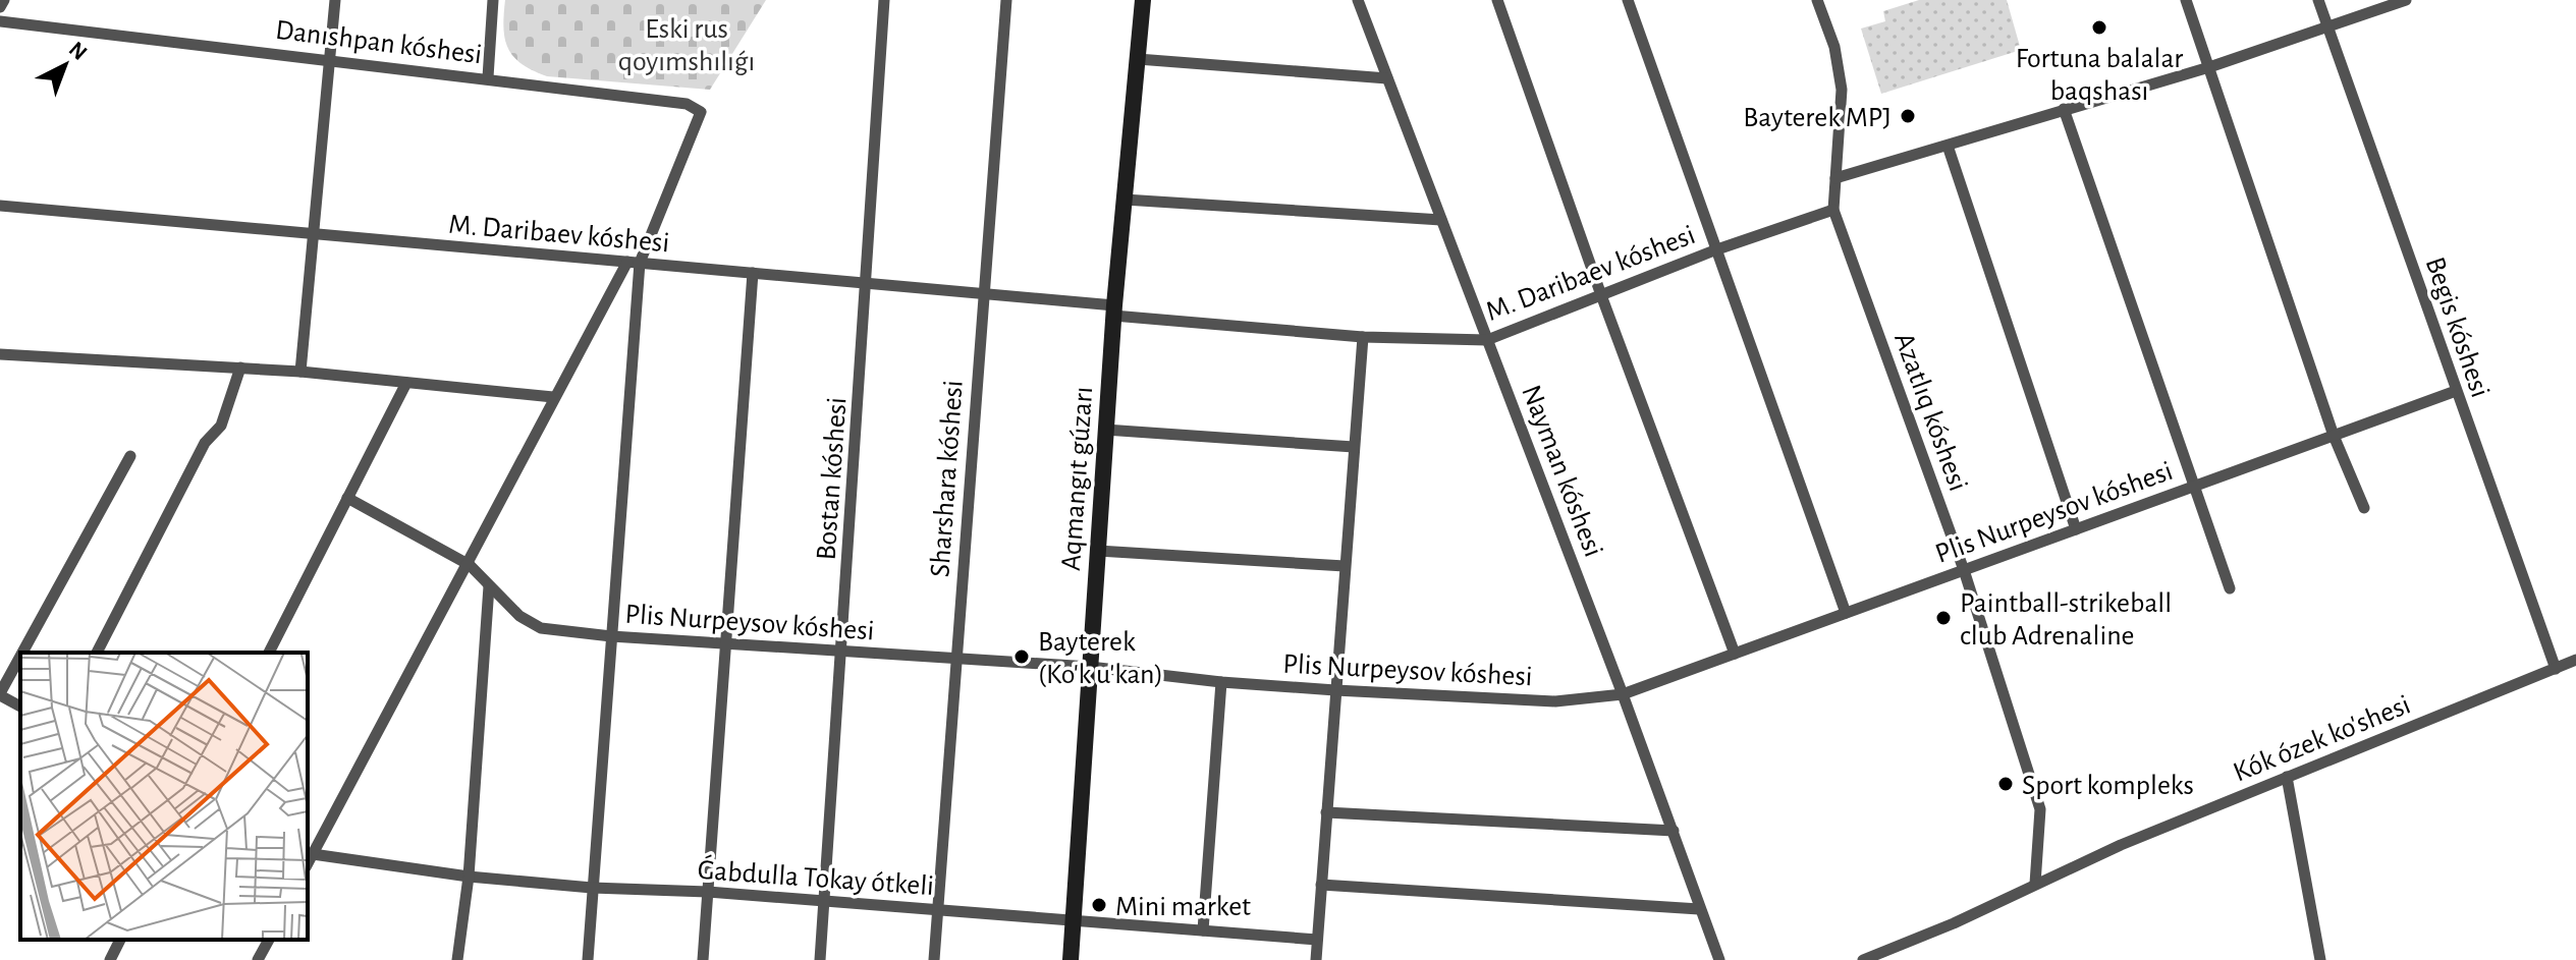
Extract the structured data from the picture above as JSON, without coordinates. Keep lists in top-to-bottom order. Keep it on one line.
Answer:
{"streets":{"street":["Danıshpan kóshesi","M. Daribaev kóshesi","Begis kóshesi","Azatlıq kóshesi","Nayman kóshesi","Bostan kóshesi","Sharshara kóshesi","Aqmangıt gúzarı","Plis Nurpeysov kóshesi","Kók ózek ko'shesi","Ǵabdulla Tokay ótkeli"]},"crossings":[["Danıshpan kóshesi","M. Daribaev kóshesi"],["M. Daribaev kóshesi","Azatlıq kóshesi"],["M. Daribaev kóshesi","Nayman kóshesi"],["M. Daribaev kóshesi","Bostan kóshesi"],["M. Daribaev kóshesi","Sharshara kóshesi"],["M. Daribaev kóshesi","Aqmangıt gúzarı"],["Begis kóshesi","Plis Nurpeysov kóshesi"],["Begis kóshesi","Kók ózek ko'shesi"],["Azatlıq kóshesi","Plis Nurpeysov kóshesi"],["Azatlıq kóshesi","Kók ózek ko'shesi"],["Nayman kóshesi","Plis Nurpeysov kóshesi"],["Bostan kóshesi","Plis Nurpeysov kóshesi"],["Bostan kóshesi","Ǵabdulla Tokay ótkeli"],["Sharshara kóshesi","Plis Nurpeysov kóshesi"],["Sharshara kóshesi","Ǵabdulla Tokay ótkeli"],["Aqmangıt gúzarı","Plis Nurpeysov kóshesi"],["Aqmangıt gúzarı","Ǵabdulla Tokay ótkeli"]],"parks":["Eski rus qoyımshılıǵı"],"places":["Fortuna balalar baqshası","Bayterek MPJ","Paintball-strikeball club Adrenaline","Bayterek (Ko'k u'kan)","Sport kompleks","Mini market"],"north":"top right"}
